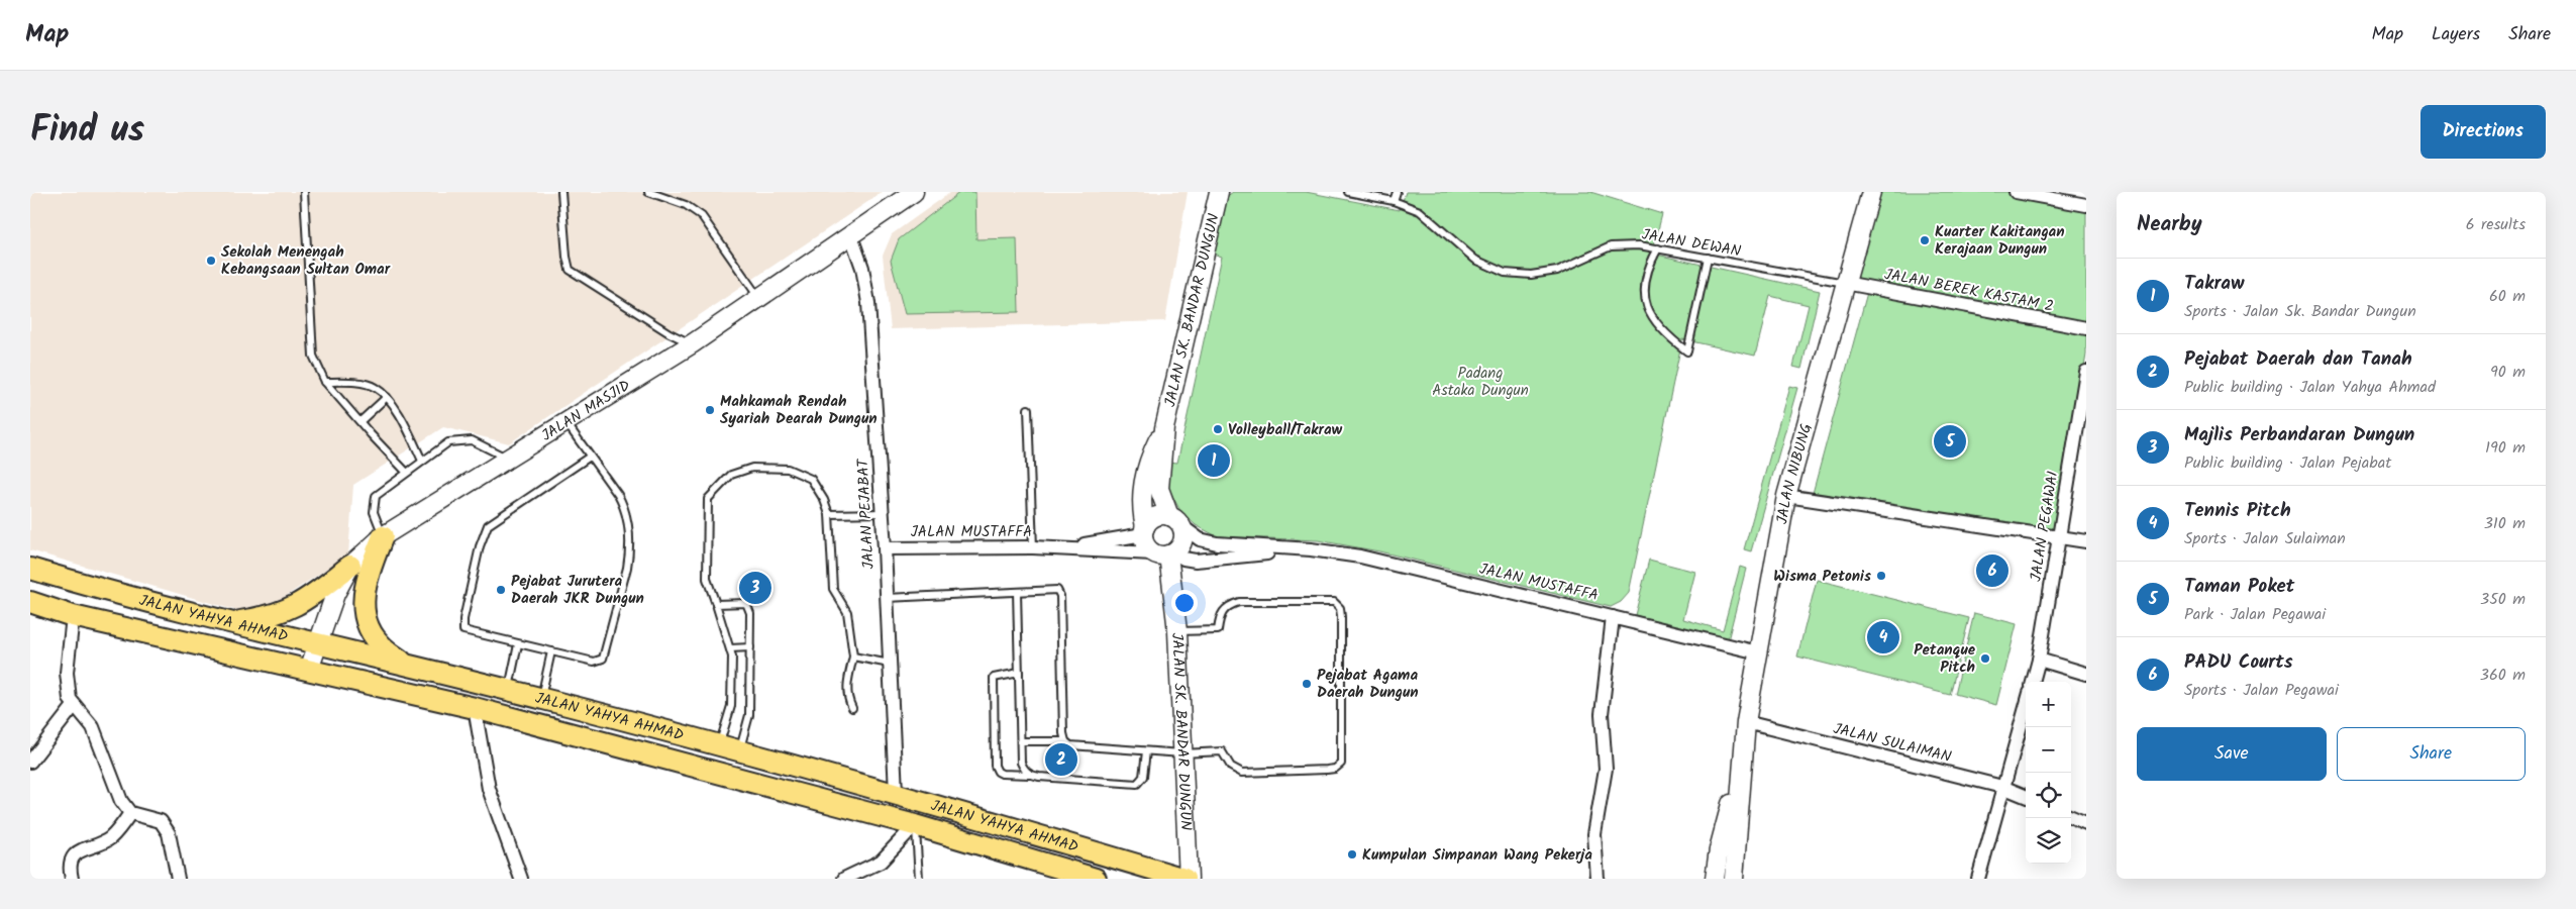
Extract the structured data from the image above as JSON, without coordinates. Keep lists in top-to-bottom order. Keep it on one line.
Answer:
{"streets":{"main road":["JALAN YAHYA AHMAD"],"street":["JALAN BEREK KASTAM 2","JALAN SK. BANDAR DUNGUN","JALAN MASJID","JALAN NIBUNG","JALAN PEJABAT","JALAN PEGAWAI","JALAN MUSTAFFA","JALAN SULAIMAN"],"lane":["JALAN DEWAN"]},"crossings":[["JALAN DEWAN","JALAN BEREK KASTAM 2"],["JALAN DEWAN","JALAN NIBUNG"],["JALAN BEREK KASTAM 2","JALAN NIBUNG"],["JALAN SK. BANDAR DUNGUN","JALAN MUSTAFFA"],["JALAN SK. BANDAR DUNGUN","JALAN YAHYA AHMAD"],["JALAN MASJID","JALAN PEJABAT"],["JALAN MASJID","JALAN YAHYA AHMAD"],["JALAN NIBUNG","JALAN MUSTAFFA"],["JALAN NIBUNG","JALAN SULAIMAN"],["JALAN PEJABAT","JALAN MUSTAFFA"],["JALAN PEJABAT","JALAN YAHYA AHMAD"]],"parks":["Padang Astaka Dungun"],"places":["Kuarter Kakitangan Kerajaan Dungun","Sekolah Menengah Kebangsaan Sultan Omar","Mahkamah Rendah Syariah Dearah Dungun","Volleyball/Takraw","Wisma Petonis","Pejabat Jurutera Daerah JKR Dungun","Petanque Pitch","Pejabat Agama Daerah Dungun","Kumpulan Simpanan Wang Pekerja"],"page":{"header":"Map","nav":["Map","Layers","Share"],"title":"Find us","buttons":["Directions",["Save","Share"]],"heading":["Nearby","6 results"],"list":[{"mark":"1","name":"Takraw","note":"Sports · Jalan Sk. Bandar Dungun","value":"60 m"},{"mark":"2","name":"Pejabat Daerah dan Tanah","note":"Public building · Jalan Yahya Ahmad","value":"90 m"},{"mark":"3","name":"Majlis Perbandaran Dungun","note":"Public building · Jalan Pejabat","value":"190 m"},{"mark":"4","name":"Tennis Pitch","note":"Sports · Jalan Sulaiman","value":"310 m"},{"mark":"5","name":"Taman Poket","note":"Park · Jalan Pegawai","value":"350 m"},{"mark":"6","name":"PADU Courts","note":"Sports · Jalan Pegawai","value":"360 m"}],"pins":["5","1","6","3","4","2"],"map_buttons":["+","−"]}}
